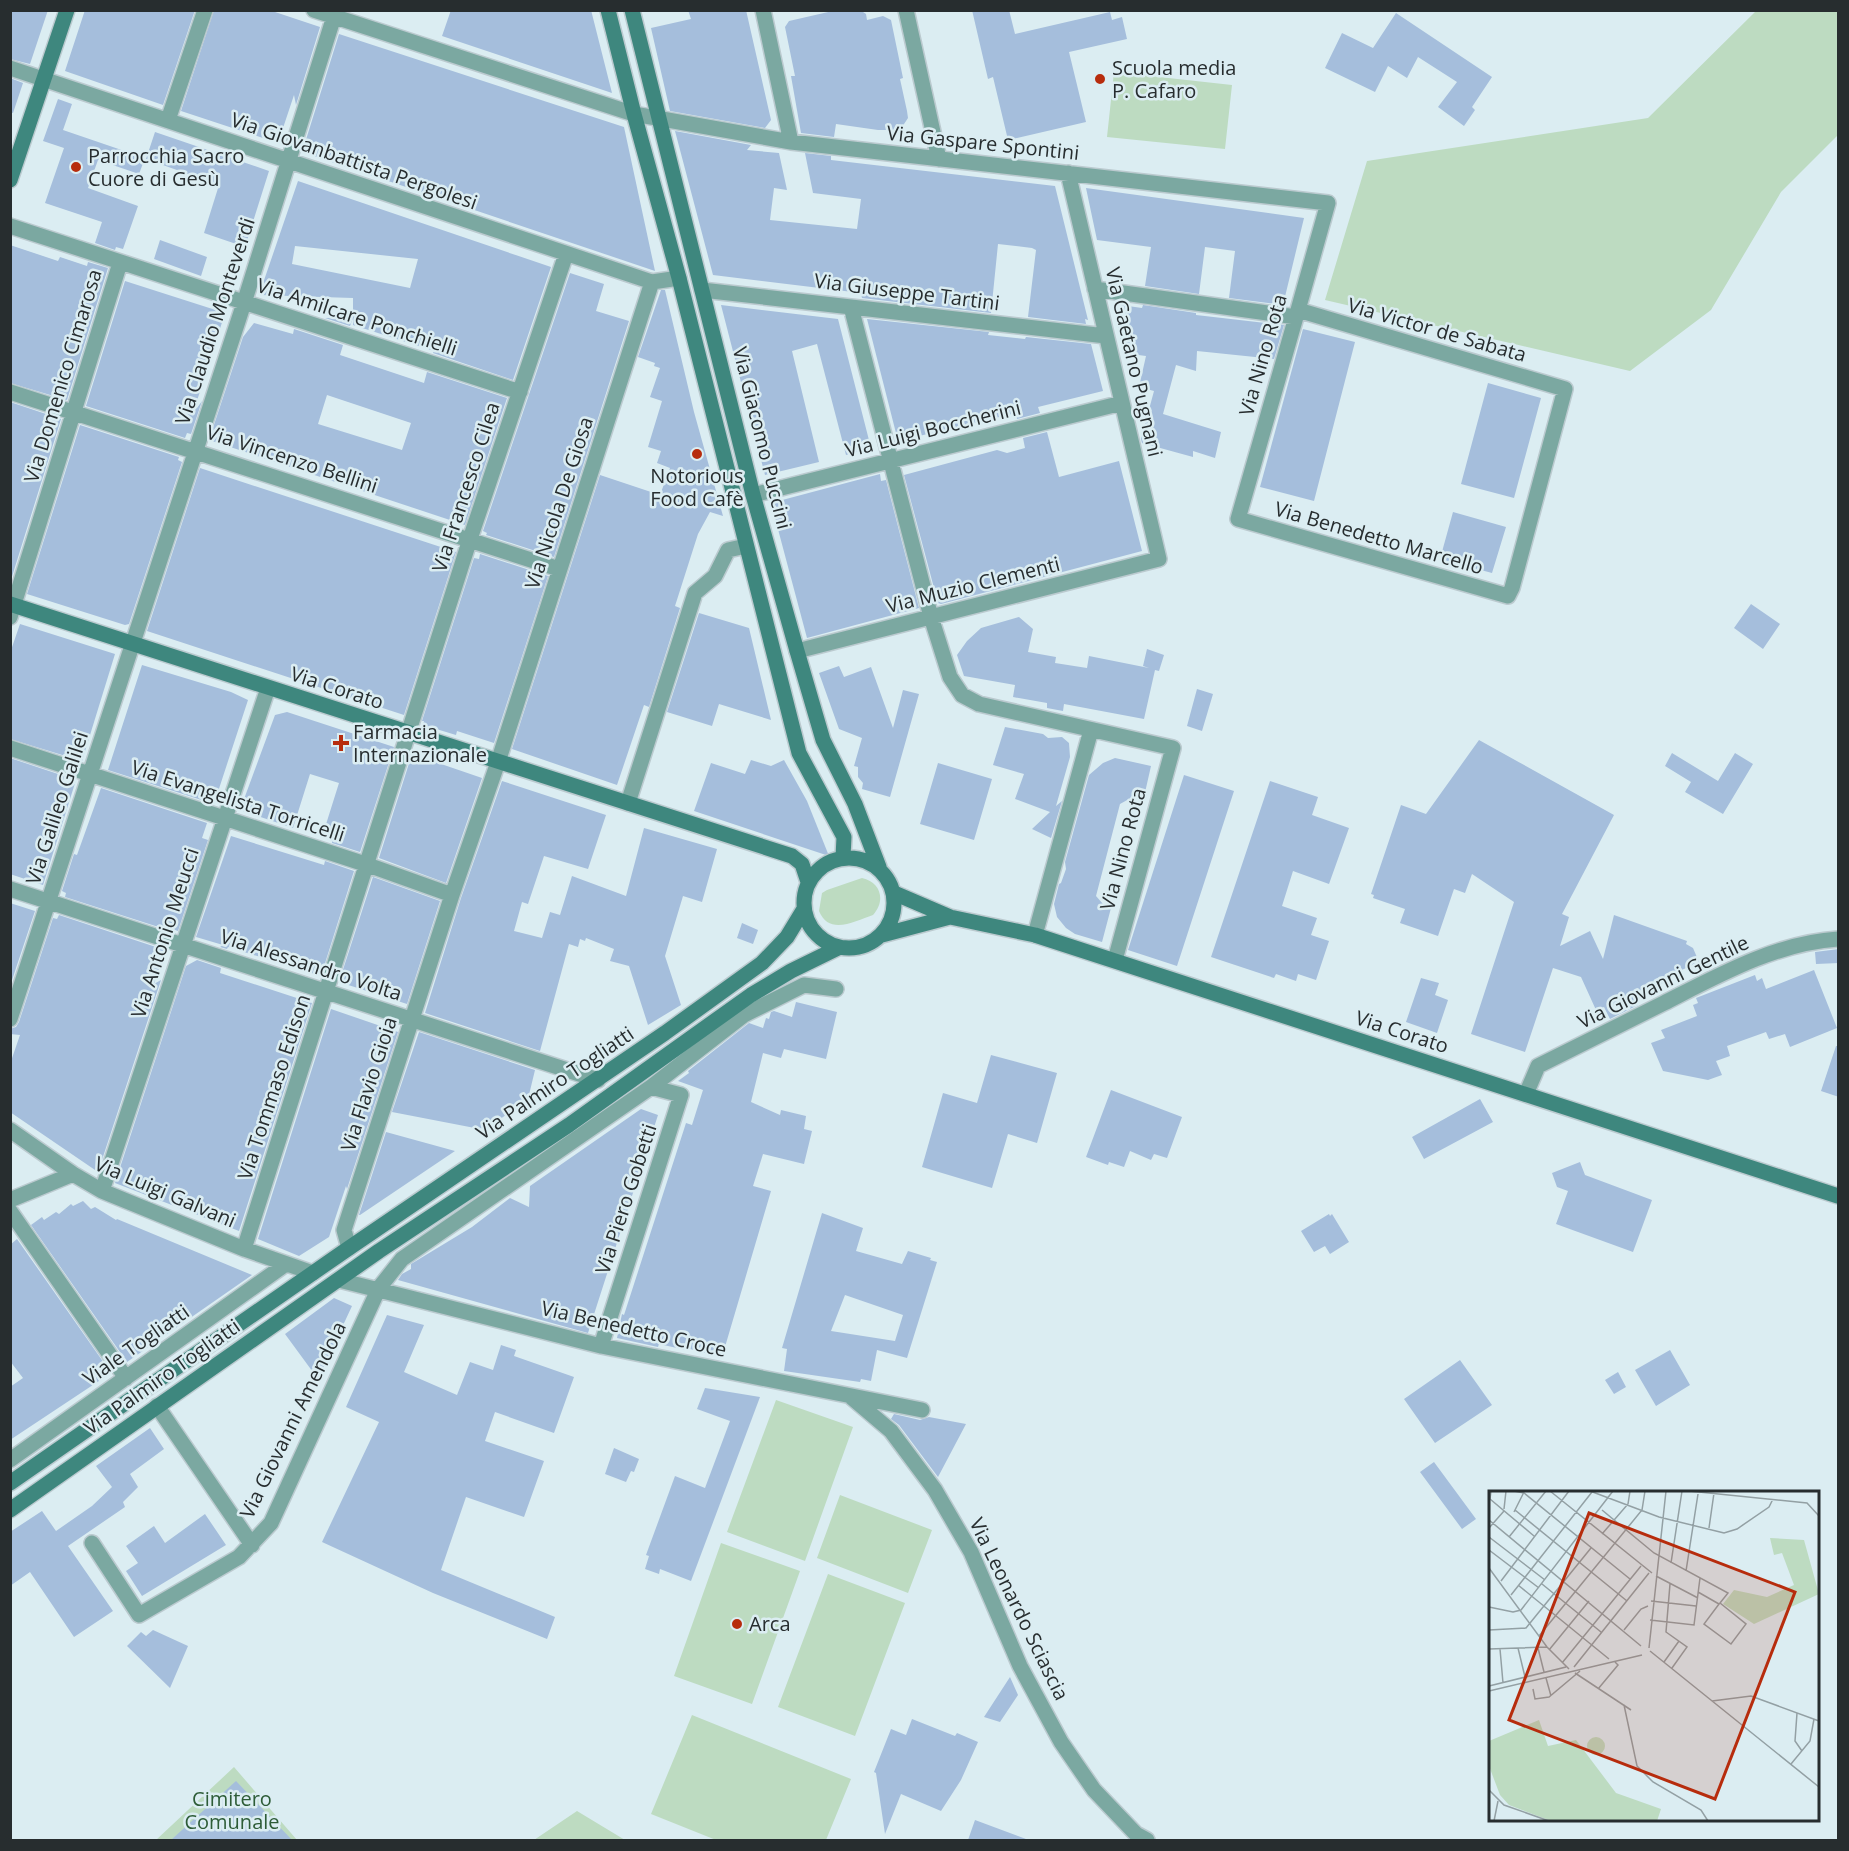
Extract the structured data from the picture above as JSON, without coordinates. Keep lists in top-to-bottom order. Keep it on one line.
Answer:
{"streets":{"main road":["Via Giacomo Puccini","Via Corato","Via Palmiro Togliatti"],"street":["Via Gaspare Spontini","Via Giovanbattista Pergolesi","Via Giuseppe Tartini","Via Amilcare Ponchielli","Via Claudio Monteverdi","Via Victor de Sabata","Via Nino Rota","Via Gaetano Pugnani","Via Domenico Cimarosa","Via Luigi Boccherini","Via Vincenzo Bellini","Via Francesco Cilea","Via Nicola De Giosa","Via Benedetto Marcello","Via Muzio Clementi","Via Evangelista Torricelli","Via Galileo Galilei","Via Antonio Meucci","Via Alessandro Volta","Via Giovanni Gentile","Via Flavio Gioia","Via Tommaso Edison","Via Luigi Galvani","Via Piero Gobetti","Via Benedetto Croce","Viale Togliatti","Via Giovanni Amendola","Via Leonardo Sciascia"]},"crossings":[["Via Gaspare Spontini","Via Claudio Monteverdi"],["Via Gaspare Spontini","Via Nino Rota"],["Via Gaspare Spontini","Via Gaetano Pugnani"],["Via Gaspare Spontini","Via Giacomo Puccini"],["Via Giovanbattista Pergolesi","Via Claudio Monteverdi"],["Via Giovanbattista Pergolesi","Via Francesco Cilea"],["Via Giovanbattista Pergolesi","Via Nicola De Giosa"],["Via Giuseppe Tartini","Via Gaetano Pugnani"],["Via Giuseppe Tartini","Via Giacomo Puccini"],["Via Amilcare Ponchielli","Via Claudio Monteverdi"],["Via Amilcare Ponchielli","Via Domenico Cimarosa"],["Via Amilcare Ponchielli","Via Francesco Cilea"],["Via Claudio Monteverdi","Via Vincenzo Bellini"],["Via Claudio Monteverdi","Via Corato"],["Via Claudio Monteverdi","Via Galileo Galilei"],["Via Victor de Sabata","Via Nino Rota"],["Via Victor de Sabata","Via Gaetano Pugnani"],["Via Victor de Sabata","Via Benedetto Marcello"],["Via Nino Rota","Via Benedetto Marcello"],["Via Nino Rota","Via Corato"],["Via Gaetano Pugnani","Via Luigi Boccherini"],["Via Gaetano Pugnani","Via Muzio Clementi"],["Via Domenico Cimarosa","Via Vincenzo Bellini"],["Via Domenico Cimarosa","Via Corato"],["Via Luigi Boccherini","Via Giacomo Puccini"],["Via Giacomo Puccini","Via Muzio Clementi"],["Via Giacomo Puccini","Via Corato"],["Via Giacomo Puccini","Via Palmiro Togliatti"],["Via Vincenzo Bellini","Via Francesco Cilea"],["Via Vincenzo Bellini","Via Nicola De Giosa"],["Via Francesco Cilea","Via Corato"],["Via Francesco Cilea","Via Tommaso Edison"],["Via Nicola De Giosa","Via Corato"],["Via Nicola De Giosa","Via Flavio Gioia"],["Via Corato","Via Galileo Galilei"],["Via Corato","Via Antonio Meucci"],["Via Corato","Via Giovanni Gentile"],["Via Corato","Via Palmiro Togliatti"],["Via Corato","Via Flavio Gioia"],["Via Corato","Via Tommaso Edison"],["Via Evangelista Torricelli","Via Galileo Galilei"],["Via Evangelista Torricelli","Via Antonio Meucci"],["Via Evangelista Torricelli","Via Flavio Gioia"],["Via Evangelista Torricelli","Via Tommaso Edison"],["Via Galileo Galilei","Via Alessandro Volta"],["Via Antonio Meucci","Via Alessandro Volta"],["Via Antonio Meucci","Via Luigi Galvani"],["Via Alessandro Volta","Via Palmiro Togliatti"],["Via Alessandro Volta","Via Flavio Gioia"],["Via Alessandro Volta","Via Tommaso Edison"],["Via Palmiro Togliatti","Via Flavio Gioia"],["Via Palmiro Togliatti","Via Luigi Galvani"],["Via Palmiro Togliatti","Via Benedetto Croce"],["Via Tommaso Edison","Via Luigi Galvani"],["Via Luigi Galvani","Viale Togliatti"],["Via Piero Gobetti","Via Benedetto Croce"],["Via Piero Gobetti","Via Giovanni Amendola"],["Via Benedetto Croce","Via Giovanni Amendola"],["Via Benedetto Croce","Via Leonardo Sciascia"]],"parks":["Cimitero Comunale"],"places":{"other":["Scuola media P. Cafaro","Parrocchia Sacro Cuore di Gesù","Notorious Food Cafè","Arca"],"health":["Farmacia Internazionale"]}}
